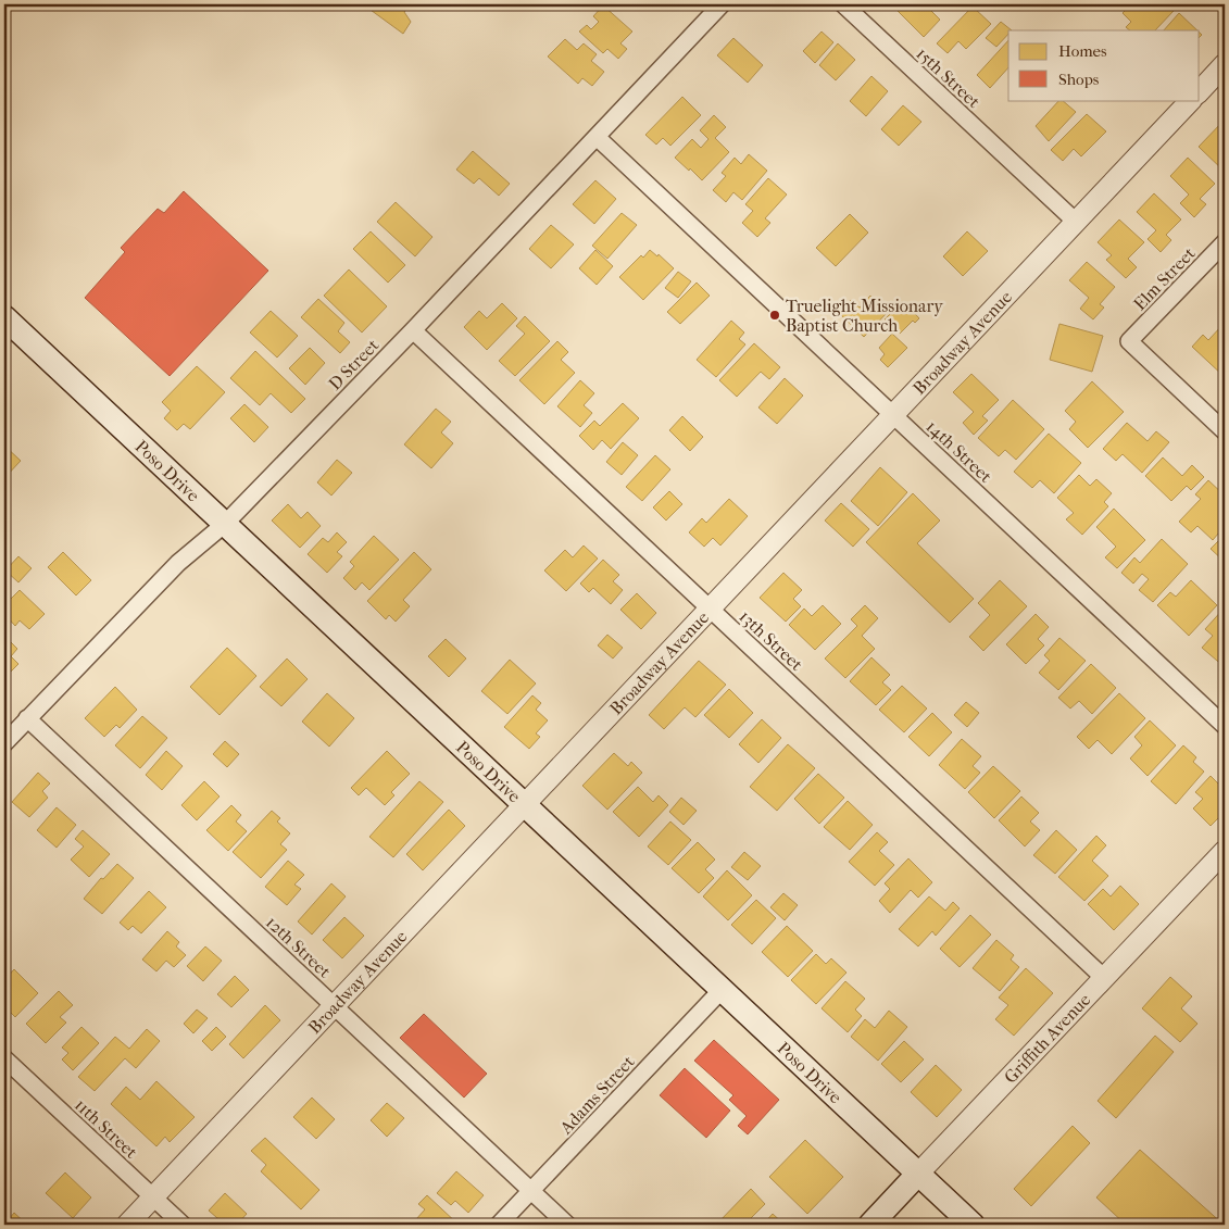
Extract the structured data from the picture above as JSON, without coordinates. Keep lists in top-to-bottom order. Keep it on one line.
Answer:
{"streets":{"main road":["Poso Drive","Griffith Avenue"],"street":["15th Street","Elm Street","Broadway Avenue","D Street","14th Street","13th Street","12th Street","Adams Street","11th Street"]},"crossings":[["15th Street","Broadway Avenue"],["Broadway Avenue","14th Street"],["Broadway Avenue","Poso Drive"],["Broadway Avenue","13th Street"],["Broadway Avenue","12th Street"],["Broadway Avenue","11th Street"],["D Street","14th Street"],["D Street","Poso Drive"],["D Street","13th Street"],["D Street","12th Street"],["Poso Drive","Griffith Avenue"],["Poso Drive","Adams Street"],["13th Street","Griffith Avenue"],["12th Street","Adams Street"]],"places":["Truelight Missionary Baptist Church"],"legend":["Homes","Shops"]}
